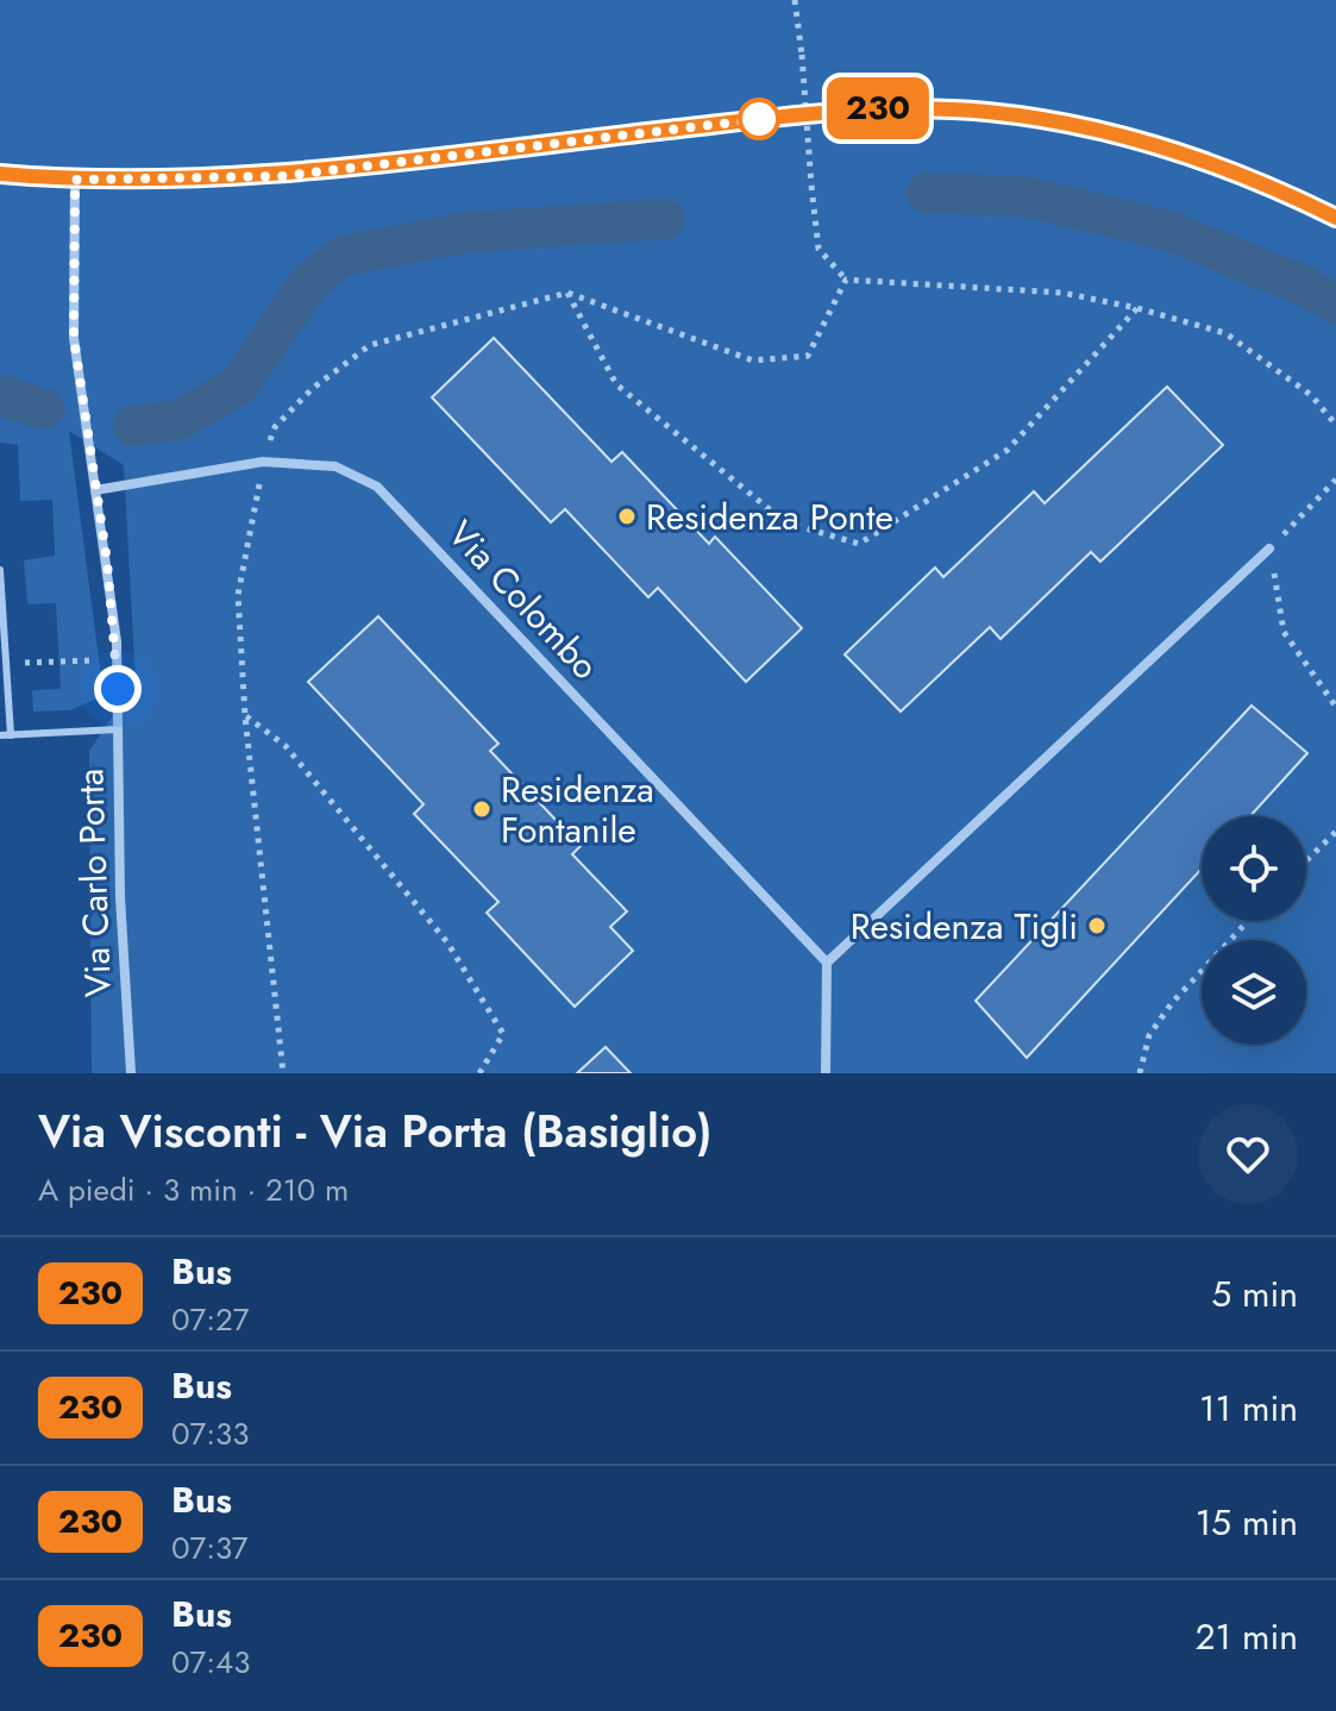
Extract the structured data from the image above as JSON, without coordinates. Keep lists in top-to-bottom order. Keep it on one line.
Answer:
{"streets":{"street":["Via Colombo","Via Carlo Porta"]},"crossings":[["Via Colombo","Via Carlo Porta"]],"places":["Residenza Ponte","Residenza Fontanile","Residenza Tigli"],"lines":["bus line 230"],"page":{"on_map":"230","heading":["Via Visconti - Via Porta (Basiglio)","A piedi · 3 min · 210 m"],"list":[{"mark":"230","name":"Bus","note":"07:27","value":"5 min"},{"mark":"230","name":"Bus","note":"07:33","value":"11 min"},{"mark":"230","name":"Bus","note":"07:37","value":"15 min"},{"mark":"230","name":"Bus","note":"07:43","value":"21 min"}]}}
